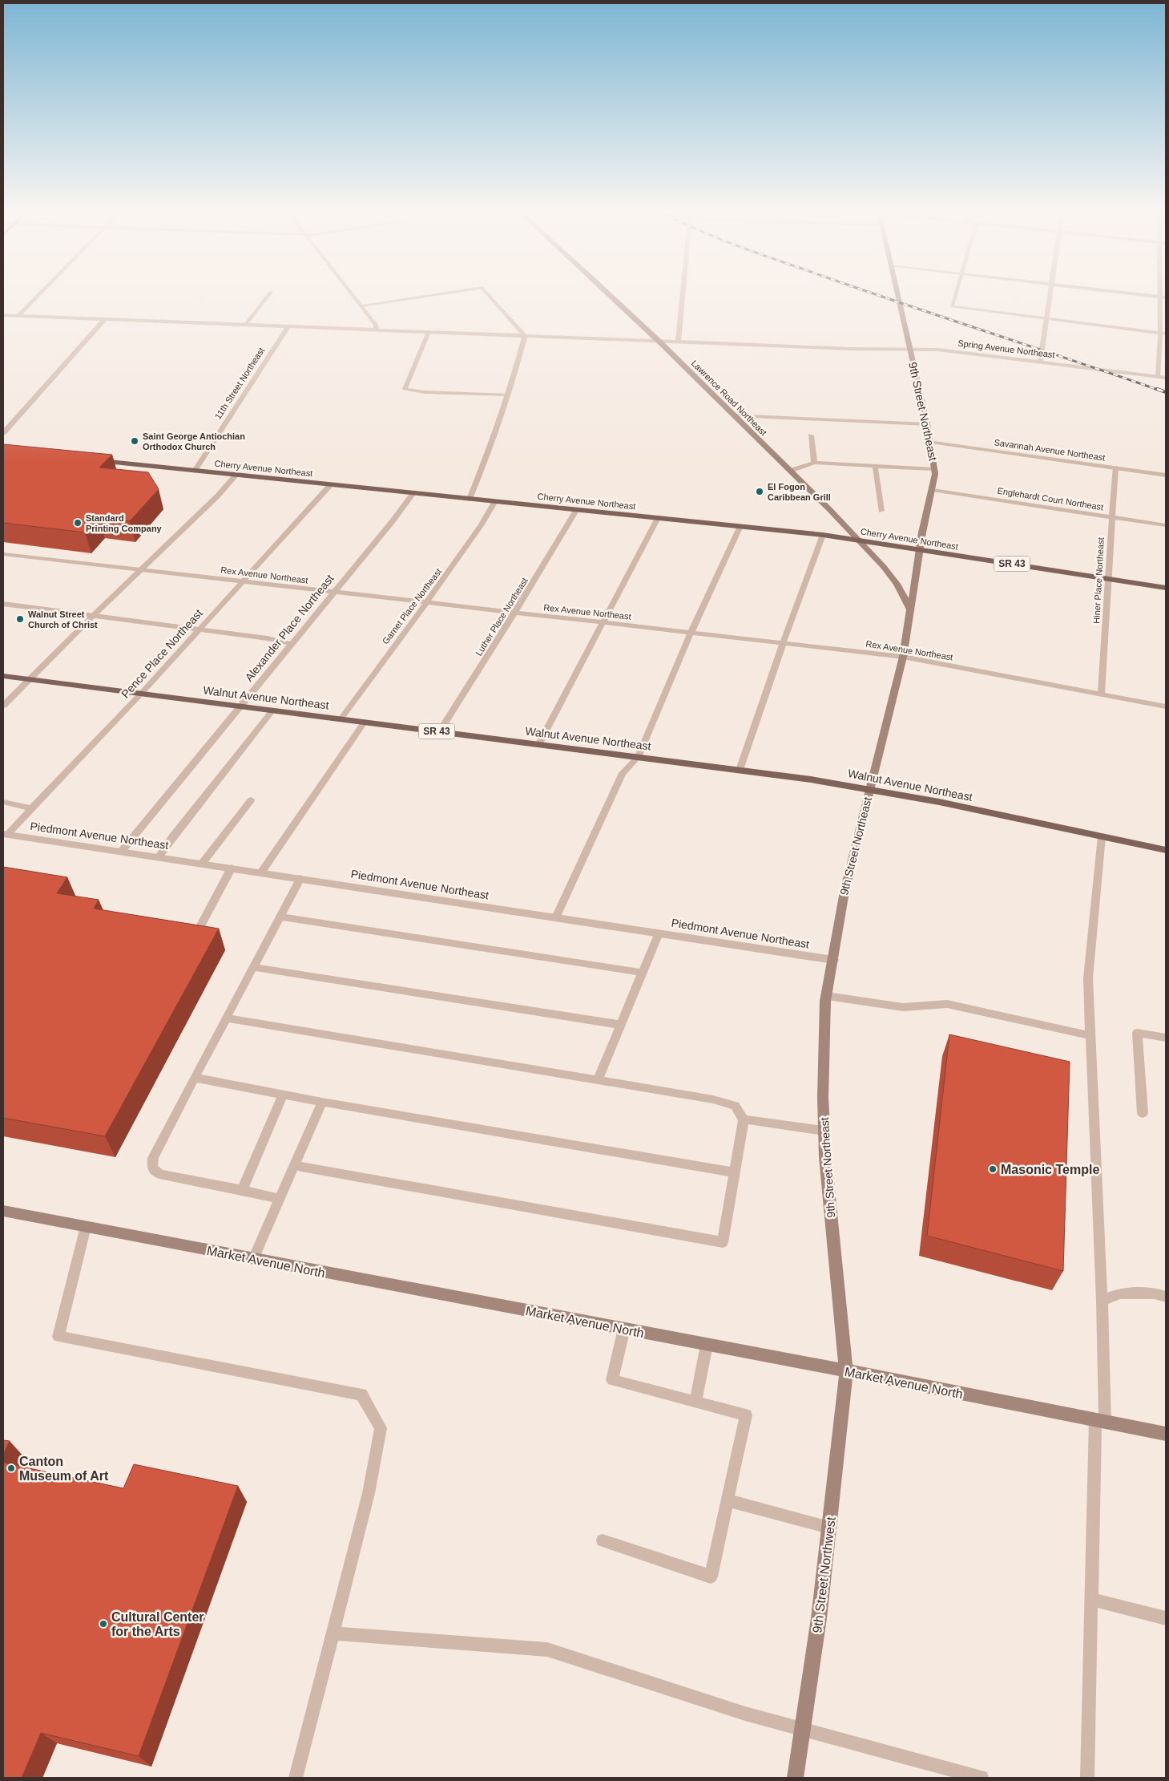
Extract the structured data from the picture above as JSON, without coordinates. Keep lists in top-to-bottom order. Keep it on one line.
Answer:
{"streets":{"main road":["Cherry Avenue Northeast","SR 43","Walnut Avenue Northeast"],"street":["Spring Avenue Northeast","11th Street Northeast","Lawrence Road Northeast","9th Street Northeast","Savannah Avenue Northeast","Piedmont Avenue Northeast","Market Avenue North","9th Street Northwest"],"lane":["Englehardt Court Northeast","Rex Avenue Northeast","Hiner Place Northeast","Garnet Place Northeast","Luther Place Northeast","Alexander Place Northeast","Pence Place Northeast"]},"crossings":[["Spring Avenue Northeast","11th Street Northeast"],["Spring Avenue Northeast","Lawrence Road Northeast"],["Spring Avenue Northeast","9th Street Northeast"],["11th Street Northeast","Cherry Avenue Northeast"],["Lawrence Road Northeast","9th Street Northeast"],["Lawrence Road Northeast","Cherry Avenue Northeast"],["9th Street Northeast","Savannah Avenue Northeast"],["9th Street Northeast","Cherry Avenue Northeast"],["9th Street Northeast","Englehardt Court Northeast"],["9th Street Northeast","Rex Avenue Northeast"],["9th Street Northeast","Walnut Avenue Northeast"],["9th Street Northeast","Piedmont Avenue Northeast"],["9th Street Northeast","Market Avenue North"],["9th Street Northeast","9th Street Northwest"],["Savannah Avenue Northeast","Hiner Place Northeast"],["Cherry Avenue Northeast","Hiner Place Northeast"],["Cherry Avenue Northeast","Garnet Place Northeast"],["Cherry Avenue Northeast","Luther Place Northeast"],["Cherry Avenue Northeast","Alexander Place Northeast"],["Cherry Avenue Northeast","Pence Place Northeast"],["Englehardt Court Northeast","Hiner Place Northeast"],["Rex Avenue Northeast","Hiner Place Northeast"],["Rex Avenue Northeast","Garnet Place Northeast"],["Rex Avenue Northeast","Luther Place Northeast"],["Rex Avenue Northeast","Alexander Place Northeast"],["Rex Avenue Northeast","Pence Place Northeast"],["Garnet Place Northeast","Walnut Avenue Northeast"],["Luther Place Northeast","Walnut Avenue Northeast"],["Alexander Place Northeast","Walnut Avenue Northeast"],["Alexander Place Northeast","Piedmont Avenue Northeast"],["Pence Place Northeast","Walnut Avenue Northeast"],["Pence Place Northeast","Piedmont Avenue Northeast"],["Market Avenue North","9th Street Northwest"]],"places":["Saint George Antiochian Orthodox Church","El Fogon Caribbean Grill","Standard Printing Company","Walnut Street Church of Christ","Masonic Temple","Canton Museum of Art","Cultural Center for the Arts"]}
